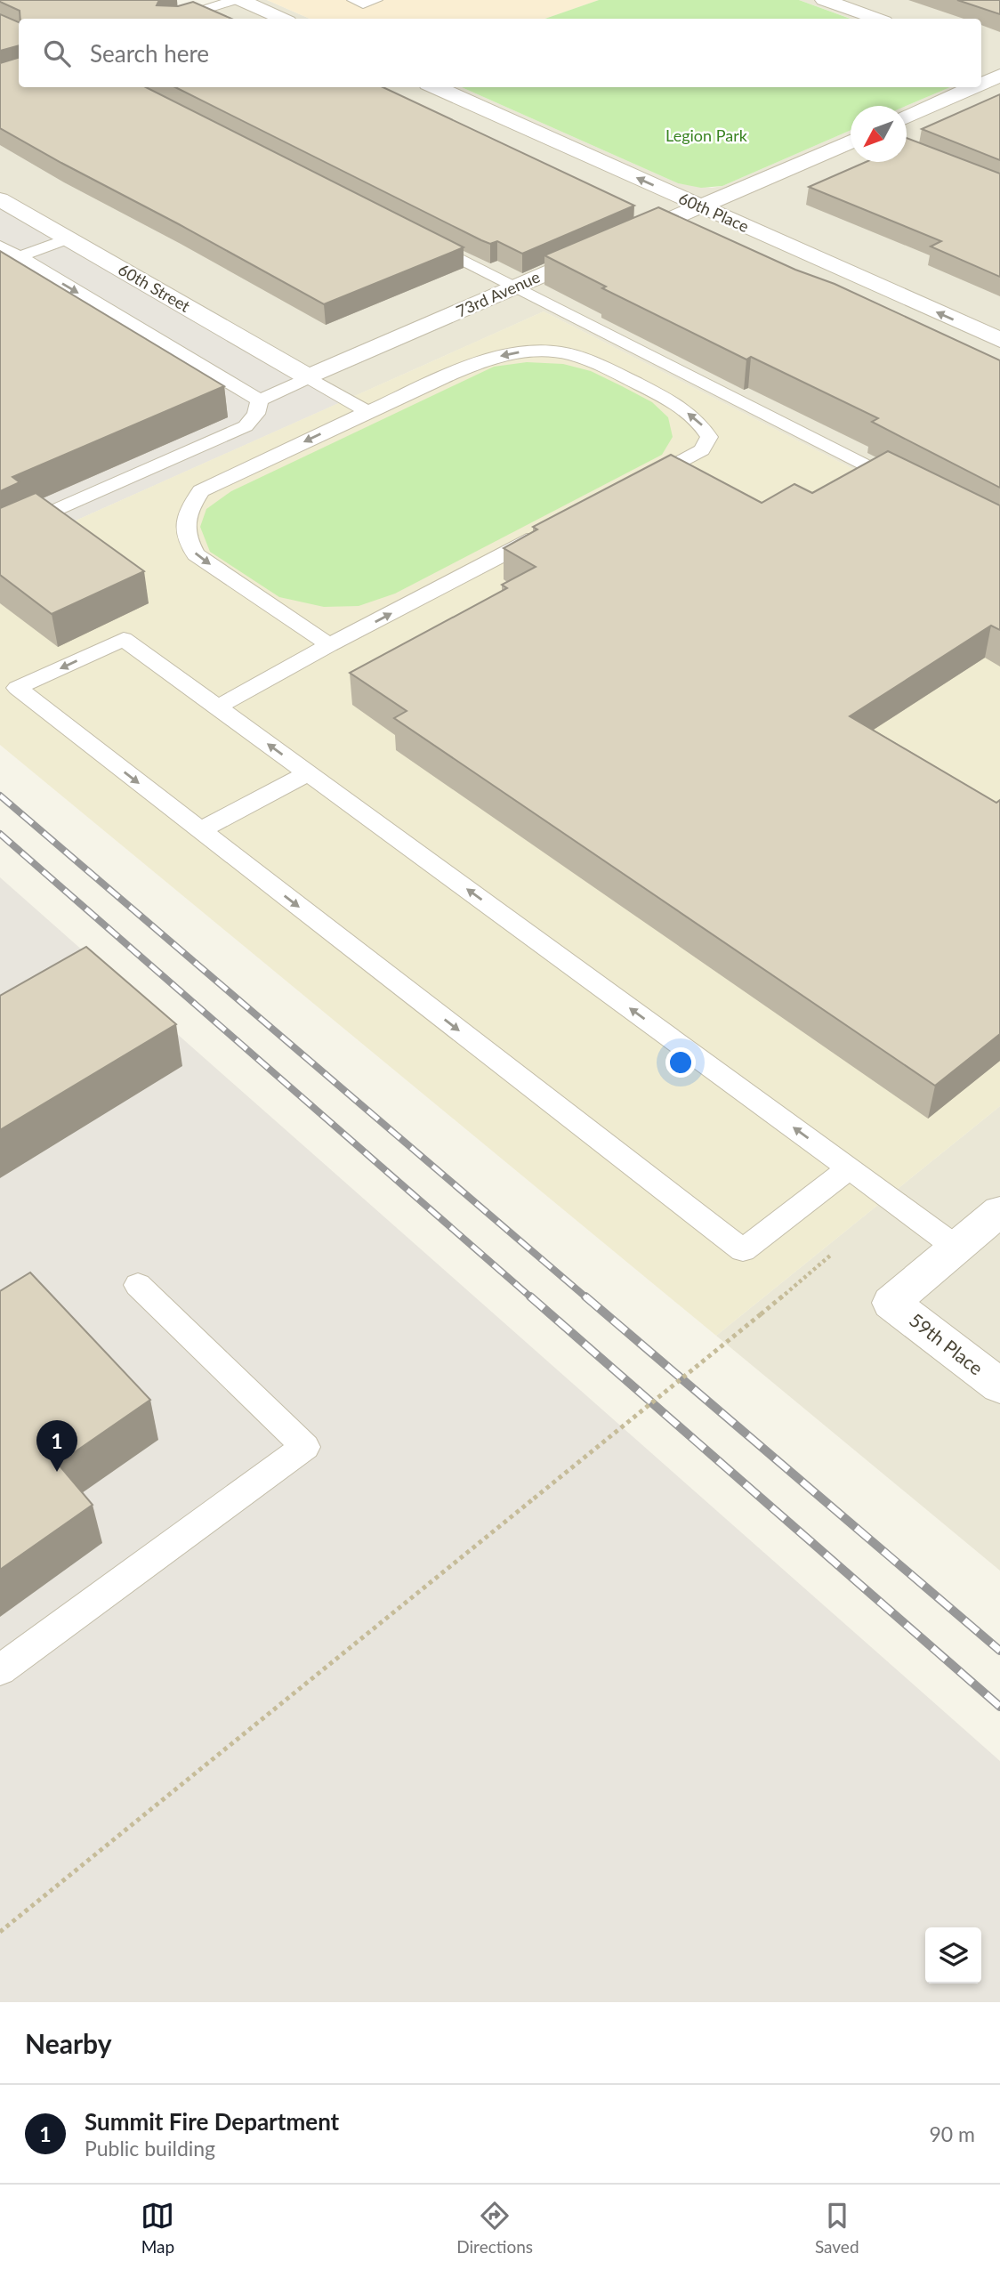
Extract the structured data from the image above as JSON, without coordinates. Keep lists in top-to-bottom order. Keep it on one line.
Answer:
{"streets":{"street":["60th Place","60th Street","73rd Avenue","59th Place"]},"crossings":[["60th Place","73rd Avenue"],["60th Street","73rd Avenue"]],"one_way":["60th Place"],"parks":["Legion Park"],"north":"bottom left","page":{"search":"Search here","pins":"1","heading":"Nearby","list":[{"mark":"1","name":"Summit Fire Department","note":"Public building","value":"90 m"}],"nav":["Map","Directions","Saved"]}}
